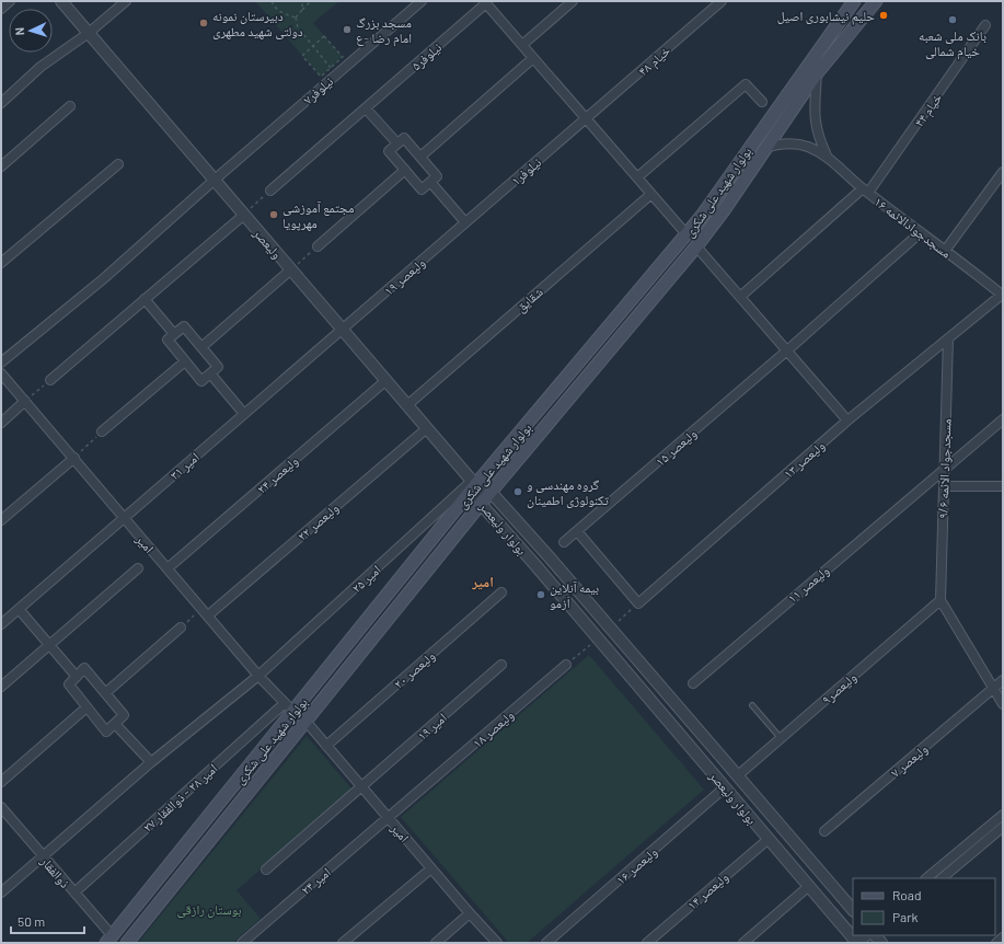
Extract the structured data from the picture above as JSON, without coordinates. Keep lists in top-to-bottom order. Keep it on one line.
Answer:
{"streets":{"main road":["بولوار شهید علی شکری"],"street":["نیلوفر۵","خیام ۴۸","نیلوفر۷","خیام ۴۴","نیلوفر۱","مسجدجوادالائمه ۱۶","ولیعصر","ولیعصر ۱۹","شقایق","ولیعصر ۱۵","ولیعصر ۱۳","امیر ۳۱","مسجدجواد الائمه ۹/۶","ولیعصر ۲۴","ولیعصر ۲۲","بولوار ولیعصر","امیر","امیر ۲۵","ولیعصر ۱۱","ولیعصر ۲۰","ولیعصر۹","امیر ۱۹","ولیعصر ۱۸","ولیعصر ۷","امیر ۲۸ - ذوالفقار ۲۷","ولیعصر ۱۶","ذوالفقار","امیر ۲۴","ولیعصر ۱۴"]},"crossings":[["خیام ۴۸","نیلوفر۱"],["نیلوفر۷","ولیعصر"],["خیام ۴۴","مسجدجوادالائمه ۱۶"],["نیلوفر۱","ولیعصر ۱۹"],["بولوار شهید علی شکری","ولیعصر"],["بولوار شهید علی شکری","بولوار ولیعصر"],["بولوار شهید علی شکری","امیر"],["بولوار شهید علی شکری","امیر ۲۵"],["بولوار شهید علی شکری","امیر ۲۸ - ذوالفقار ۲۷"],["بولوار شهید علی شکری","ذوالفقار"],["مسجدجوادالائمه ۱۶","ولیعصر ۱۵"],["مسجدجوادالائمه ۱۶","ولیعصر ۱۳"],["ولیعصر","ولیعصر ۱۹"],["ولیعصر","شقایق"],["ولیعصر","ولیعصر ۲۴"],["ولیعصر","ولیعصر ۲۲"],["ولیعصر","بولوار ولیعصر"],["ولیعصر","امیر ۲۵"],["ولیعصر ۱۹","امیر ۳۱"],["ولیعصر ۱۳","مسجدجواد الائمه ۹/۶"],["امیر ۳۱","امیر"],["مسجدجواد الائمه ۹/۶","ولیعصر ۱۱"],["مسجدجواد الائمه ۹/۶","ولیعصر۹"],["ولیعصر ۲۴","امیر"],["ولیعصر ۲۲","امیر"],["بولوار ولیعصر","امیر ۲۵"],["بولوار ولیعصر","ولیعصر۹"],["بولوار ولیعصر","ولیعصر ۱۶"],["بولوار ولیعصر","ولیعصر ۱۴"],["امیر","امیر ۲۵"],["امیر","ولیعصر ۲۰"],["امیر","امیر ۱۹"],["امیر","ولیعصر ۱۸"],["امیر","امیر ۲۸ - ذوالفقار ۲۷"],["امیر","امیر ۲۴"],["امیر ۲۵","ذوالفقار"],["ولیعصر ۱۸","امیر ۲۴"],["امیر ۲۸ - ذوالفقار ۲۷","ذوالفقار"]],"districts":["امیر"],"parks":["بوستان رازقی"],"places":["حلیم نیشابوری اصیل","بانک ملی شعبه خیام شمالی","دبیرستان نمونه دولتی شهید مطهری","مسجد بزرگ امام رضا -ع","مجتمع آموزشی مهرپویا","گروه مهندسی و تکنولوژی اطمینان","بیمه آنلاین اَزمو"],"legend":["Road","Park"],"scale_bar":"50 m","north":"left"}
